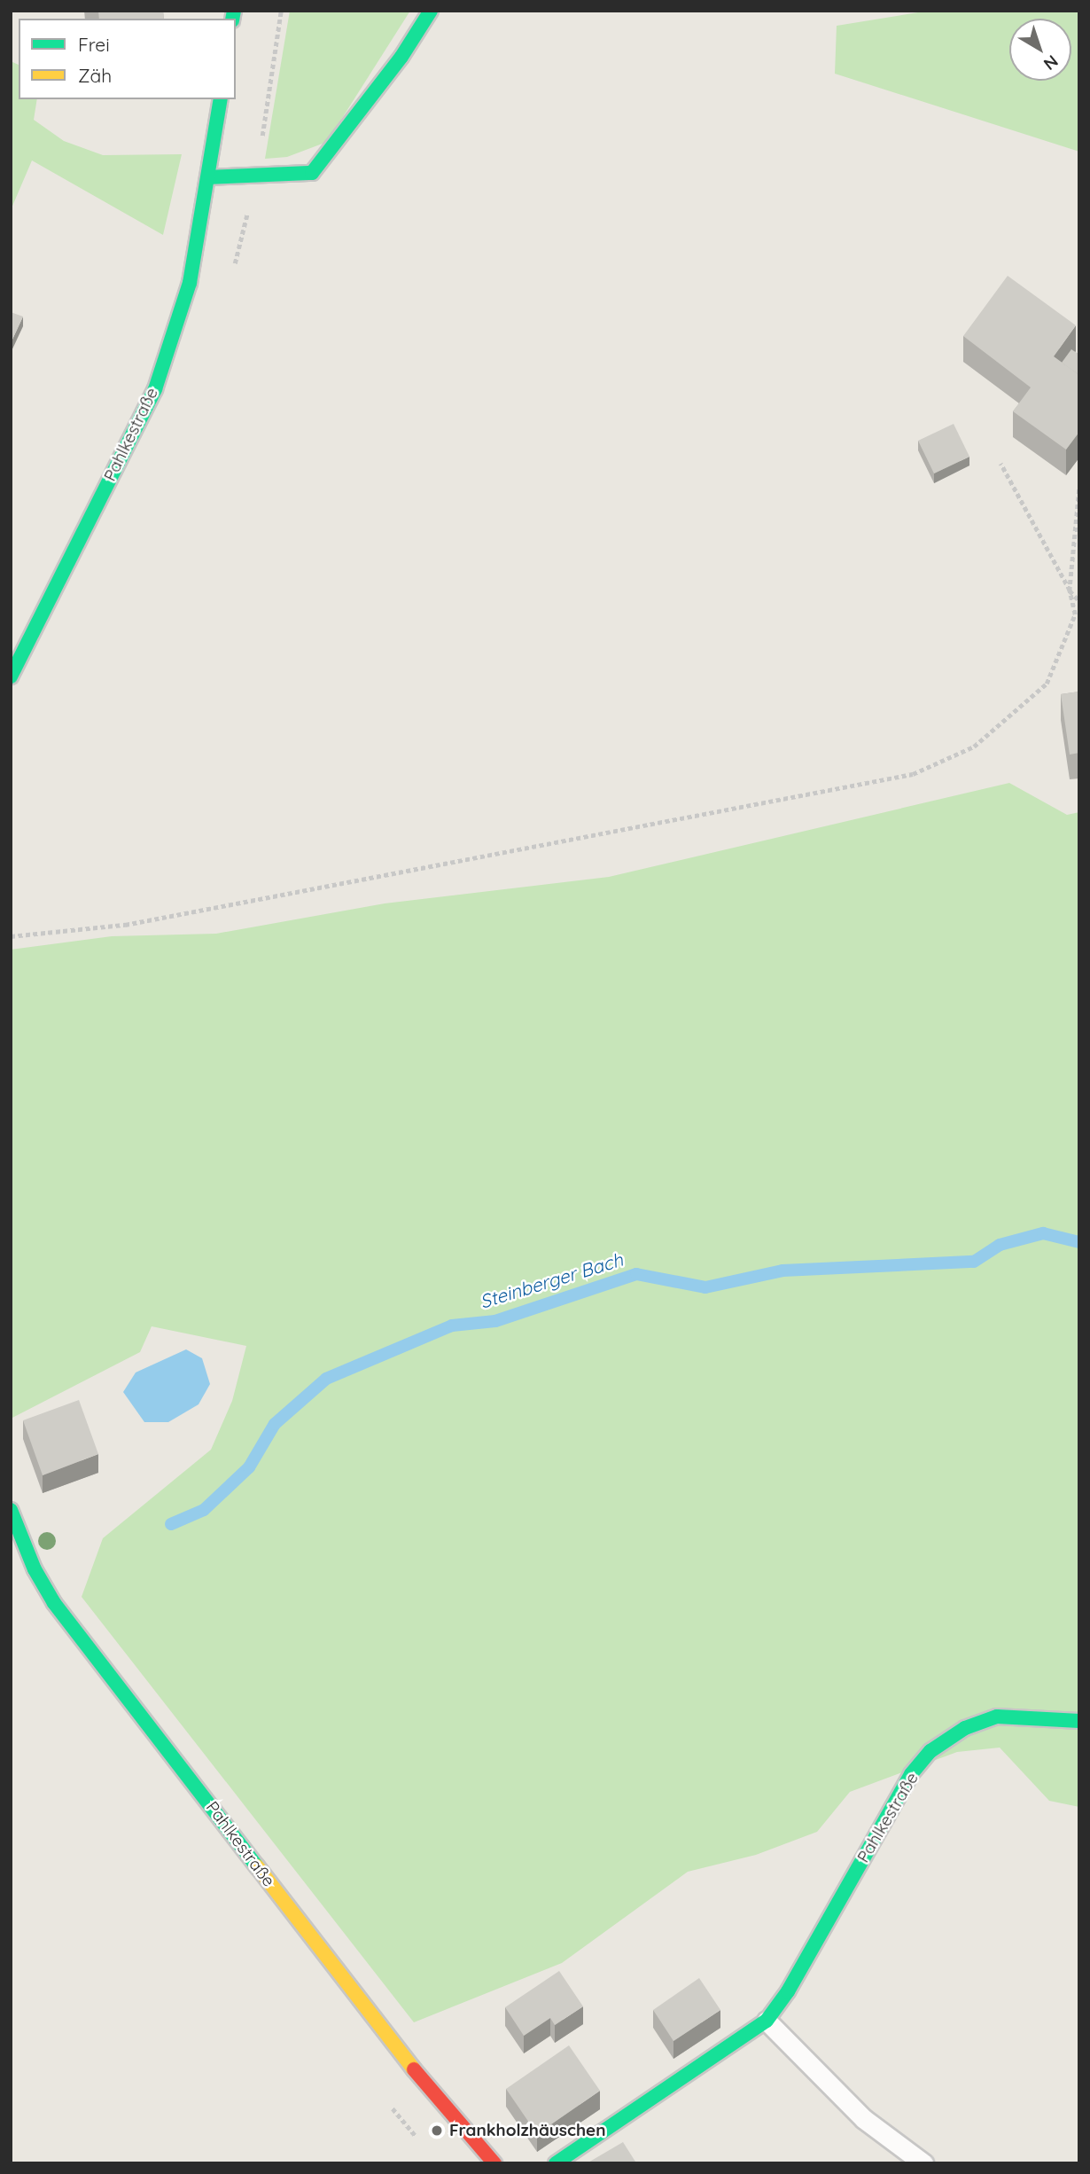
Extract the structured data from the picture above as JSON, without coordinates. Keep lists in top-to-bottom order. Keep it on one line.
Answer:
{"streets":{"street":["Pahlkestraße"]},"water":["Steinberger Bach"],"places":["Frankholzhäuschen"],"legend":["Frei","Zäh"],"north":"bottom right"}
